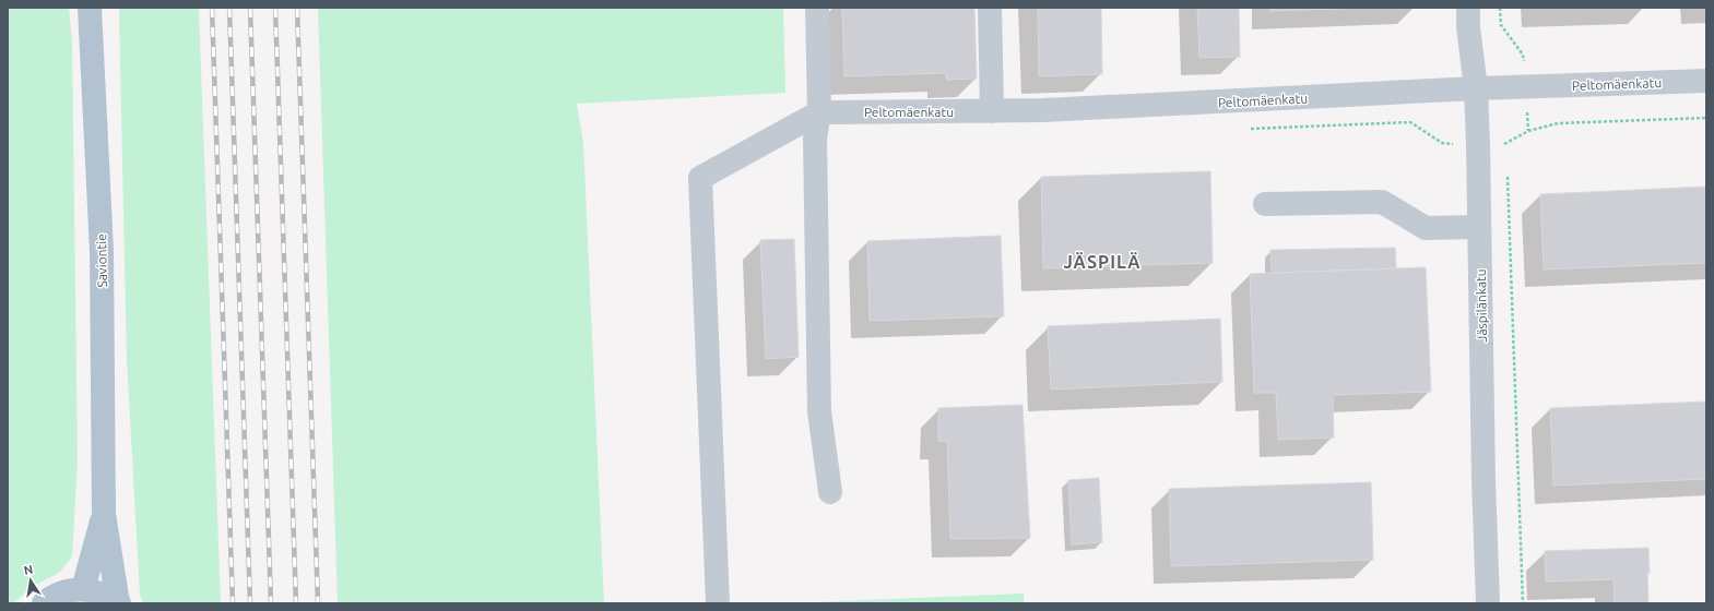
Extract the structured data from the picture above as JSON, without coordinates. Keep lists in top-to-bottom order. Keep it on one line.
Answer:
{"streets":{"main road":["Saviontie"],"street":["Peltomäenkatu","Jäspilänkatu"]},"crossings":[["Peltomäenkatu","Jäspilänkatu"]],"districts":["JÄSPILÄ"],"north":"top"}
